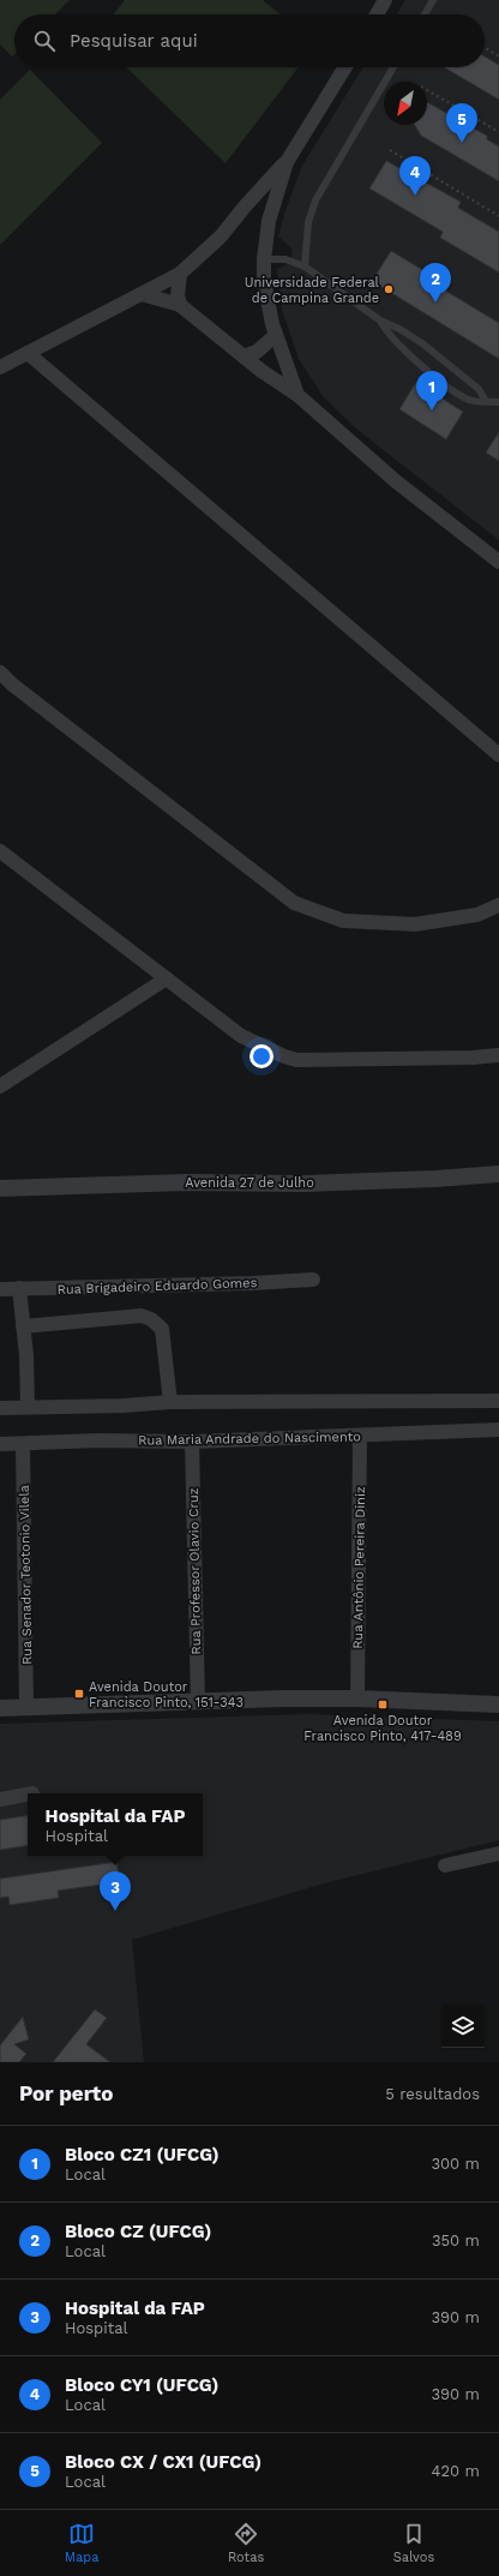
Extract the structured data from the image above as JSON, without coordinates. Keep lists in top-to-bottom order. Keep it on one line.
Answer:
{"streets":{"street":["Avenida 27 de Julho","Rua Brigadeiro Eduardo Gomes","Rua Maria Andrade do Nascimento","Rua Antônio Pereira Diniz","Rua Professor Olavio Cruz","Rua Senador Teotonio Vilela"]},"crossings":[["Rua Maria Andrade do Nascimento","Rua Antônio Pereira Diniz"],["Rua Maria Andrade do Nascimento","Rua Professor Olavio Cruz"],["Rua Maria Andrade do Nascimento","Rua Senador Teotonio Vilela"]],"places":{"other":["Universidade Federal de Campina Grande"],"transit":["Avenida Doutor Francisco Pinto, 151-343","Avenida Doutor Francisco Pinto, 417-489"]},"north":"bottom left","page":{"search":"Pesquisar aqui","pins":["5","4","2","1","3"],"popup":["Hospital da FAP","Hospital"],"heading":["Por perto","5 resultados"],"list":[{"mark":"1","name":"Bloco CZ1 (UFCG)","note":"Local","value":"300 m"},{"mark":"2","name":"Bloco CZ (UFCG)","note":"Local","value":"350 m"},{"mark":"3","name":"Hospital da FAP","note":"Hospital","value":"390 m"},{"mark":"4","name":"Bloco CY1 (UFCG)","note":"Local","value":"390 m"},{"mark":"5","name":"Bloco CX / CX1 (UFCG)","note":"Local","value":"420 m"}],"nav":["Mapa","Rotas","Salvos"]}}
